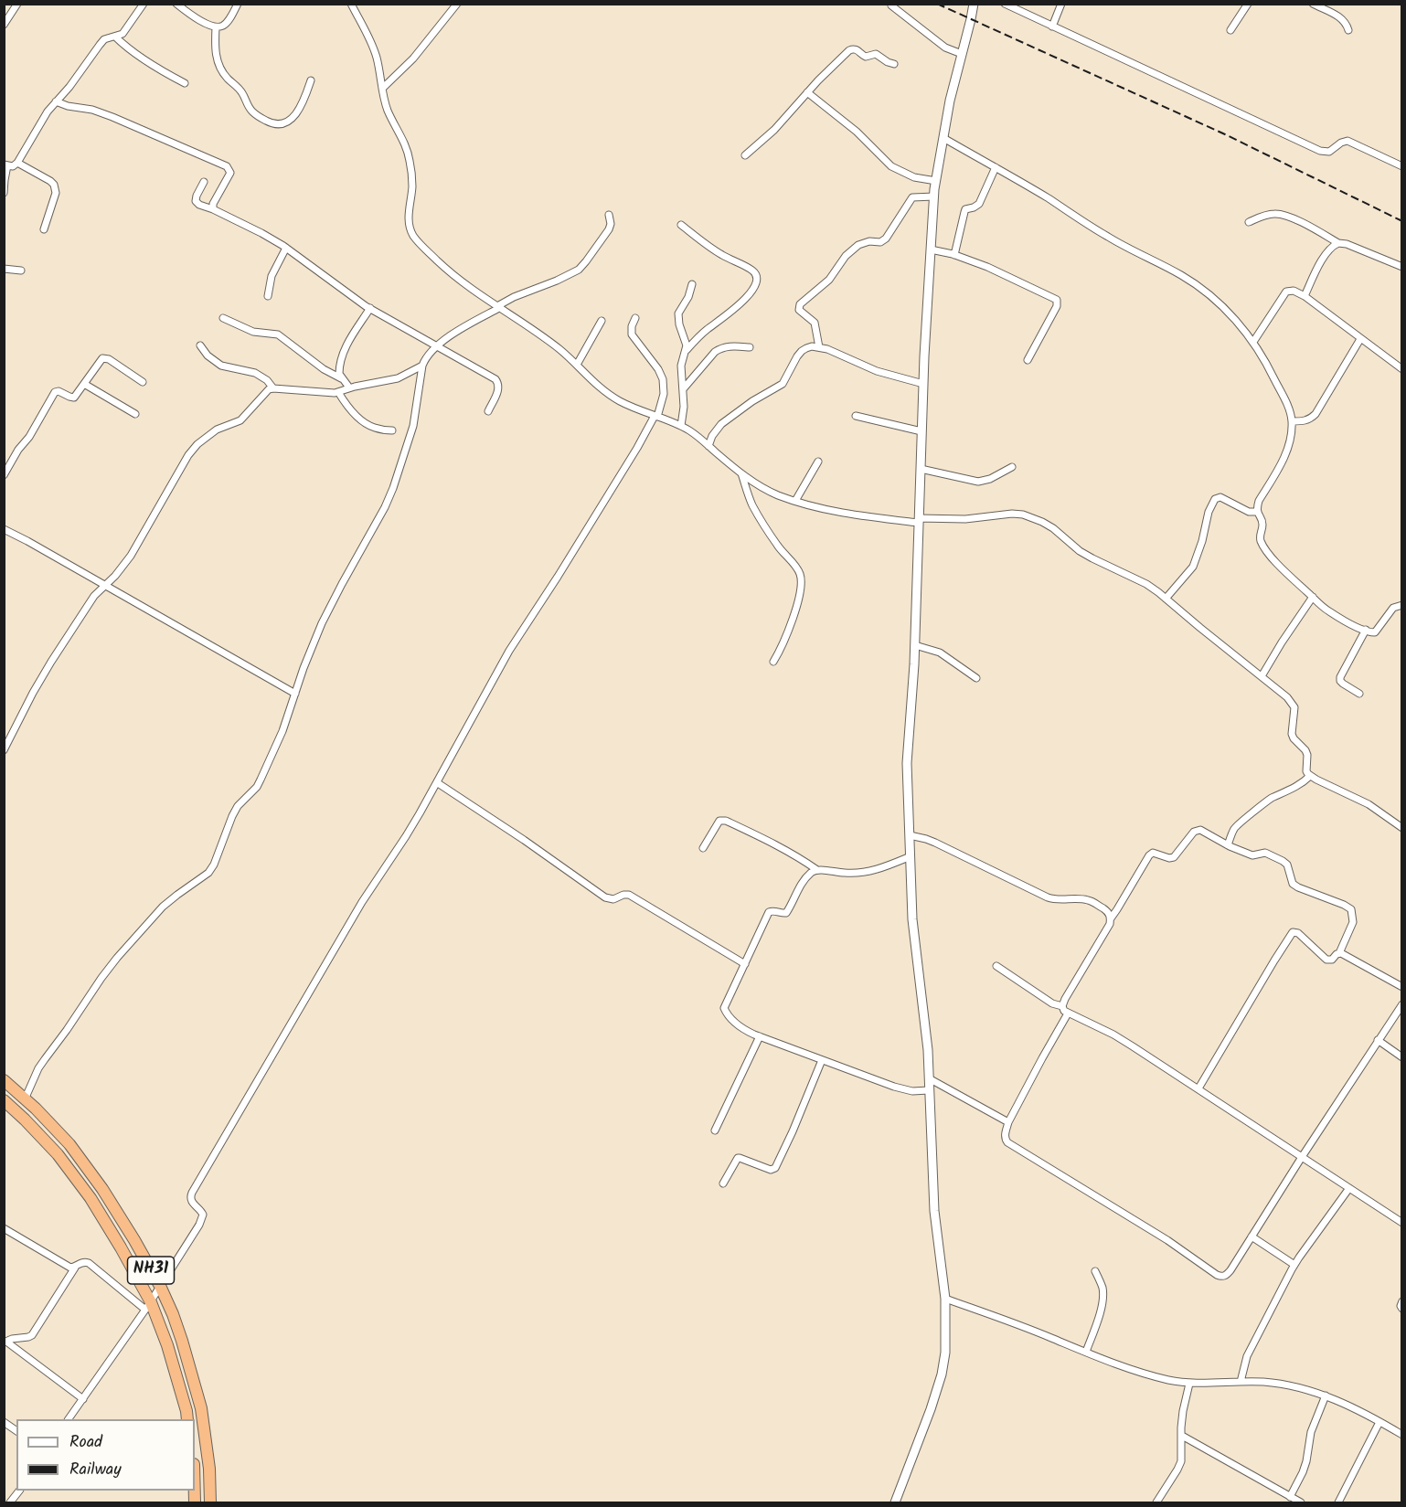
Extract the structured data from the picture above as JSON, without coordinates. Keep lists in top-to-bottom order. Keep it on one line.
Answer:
{"streets":{"highway":["NH31"]},"legend":["Road","Railway"]}
